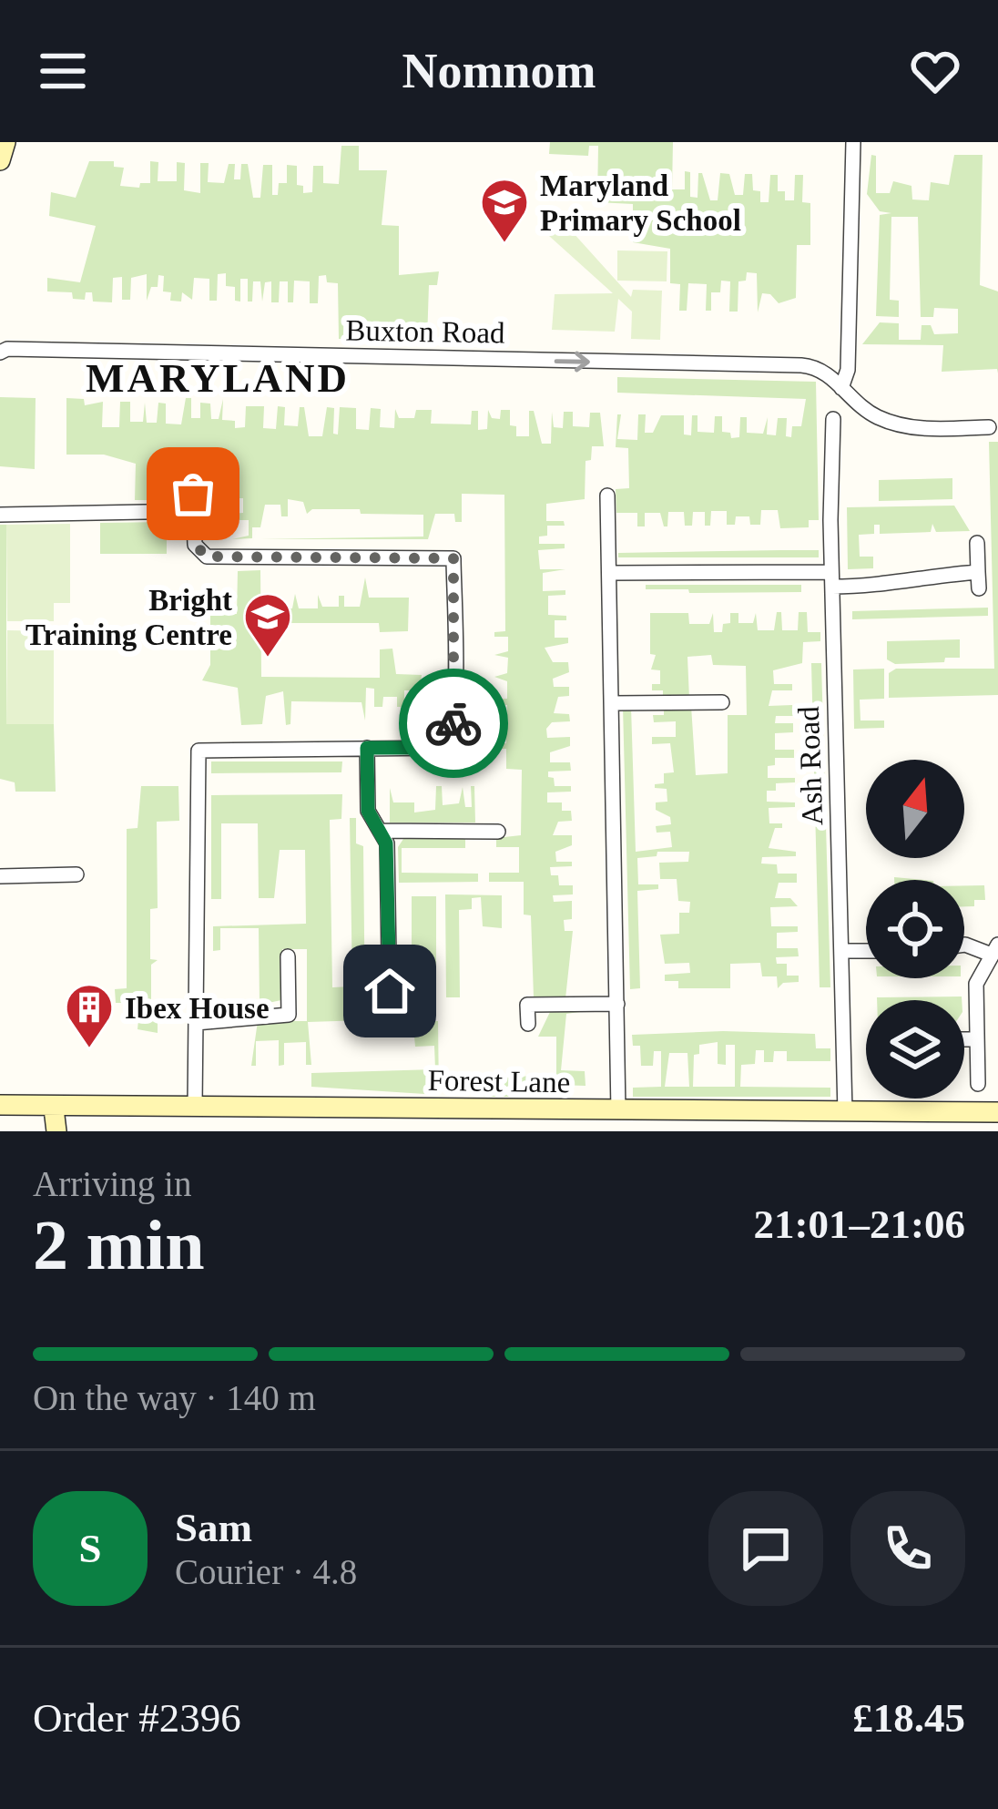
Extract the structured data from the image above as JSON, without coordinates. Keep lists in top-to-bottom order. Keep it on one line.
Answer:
{"streets":{"street":["Buxton Road","Ash Road","Forest Lane"]},"crossings":[["Ash Road","Forest Lane"]],"one_way":["Buxton Road"],"districts":["MARYLAND"],"places":{"school or university":["Maryland Primary School","Bright Training Centre"],"building":["Ibex House"]},"north":"top","page":{"header":"Nomnom","heading":["2 min","Arriving in","21:01–21:06"],"panel":["Sam","Courier · 4.8","Order #2396","£18.45"],"bar":"On the way · 140 m","round":"S"}}
